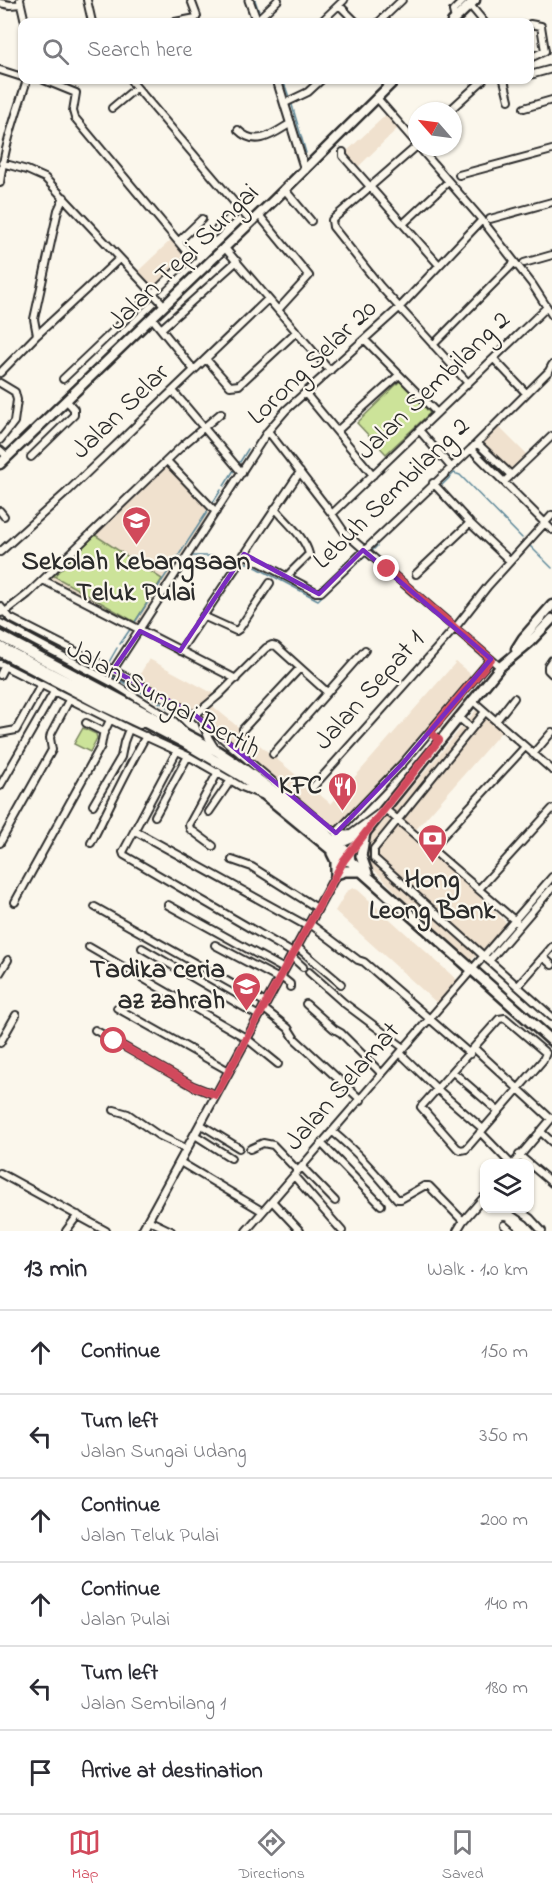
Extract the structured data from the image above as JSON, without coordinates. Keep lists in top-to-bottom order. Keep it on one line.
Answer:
{"streets":{"main road":["Jalan Tepi Sungai","Jalan Sungai Bertih"],"street":["Lorong Selar 20","Jalan Sembilang 2","Jalan Selar","Lebuh Sembilang 2","Jalan Sepat 1","Jalan Selamat"]},"crossings":[["Jalan Tepi Sungai","Jalan Sembilang 2"],["Lorong Selar 20","Jalan Sembilang 2"],["Jalan Sungai Bertih","Jalan Selamat"]],"places":{"school or university":["Sekolah Kebangsaan Teluk Pulai","Tadika ceria az zahrah"],"restaurant":["KFC"],"bank":["Hong Leong Bank"]},"north":"top left","page":{"search":"Search here","heading":["13 min","Walk · 1.0 km"],"list":[["Continue","150 m"],["Turn left","Jalan Sungai Udang","350 m"],["Continue","Jalan Teluk Pulai","200 m"],["Continue","Jalan Pulai","140 m"],["Turn left","Jalan Sembilang 1","180 m"],"Arrive at destination"],"nav":["Map","Directions","Saved"]}}
